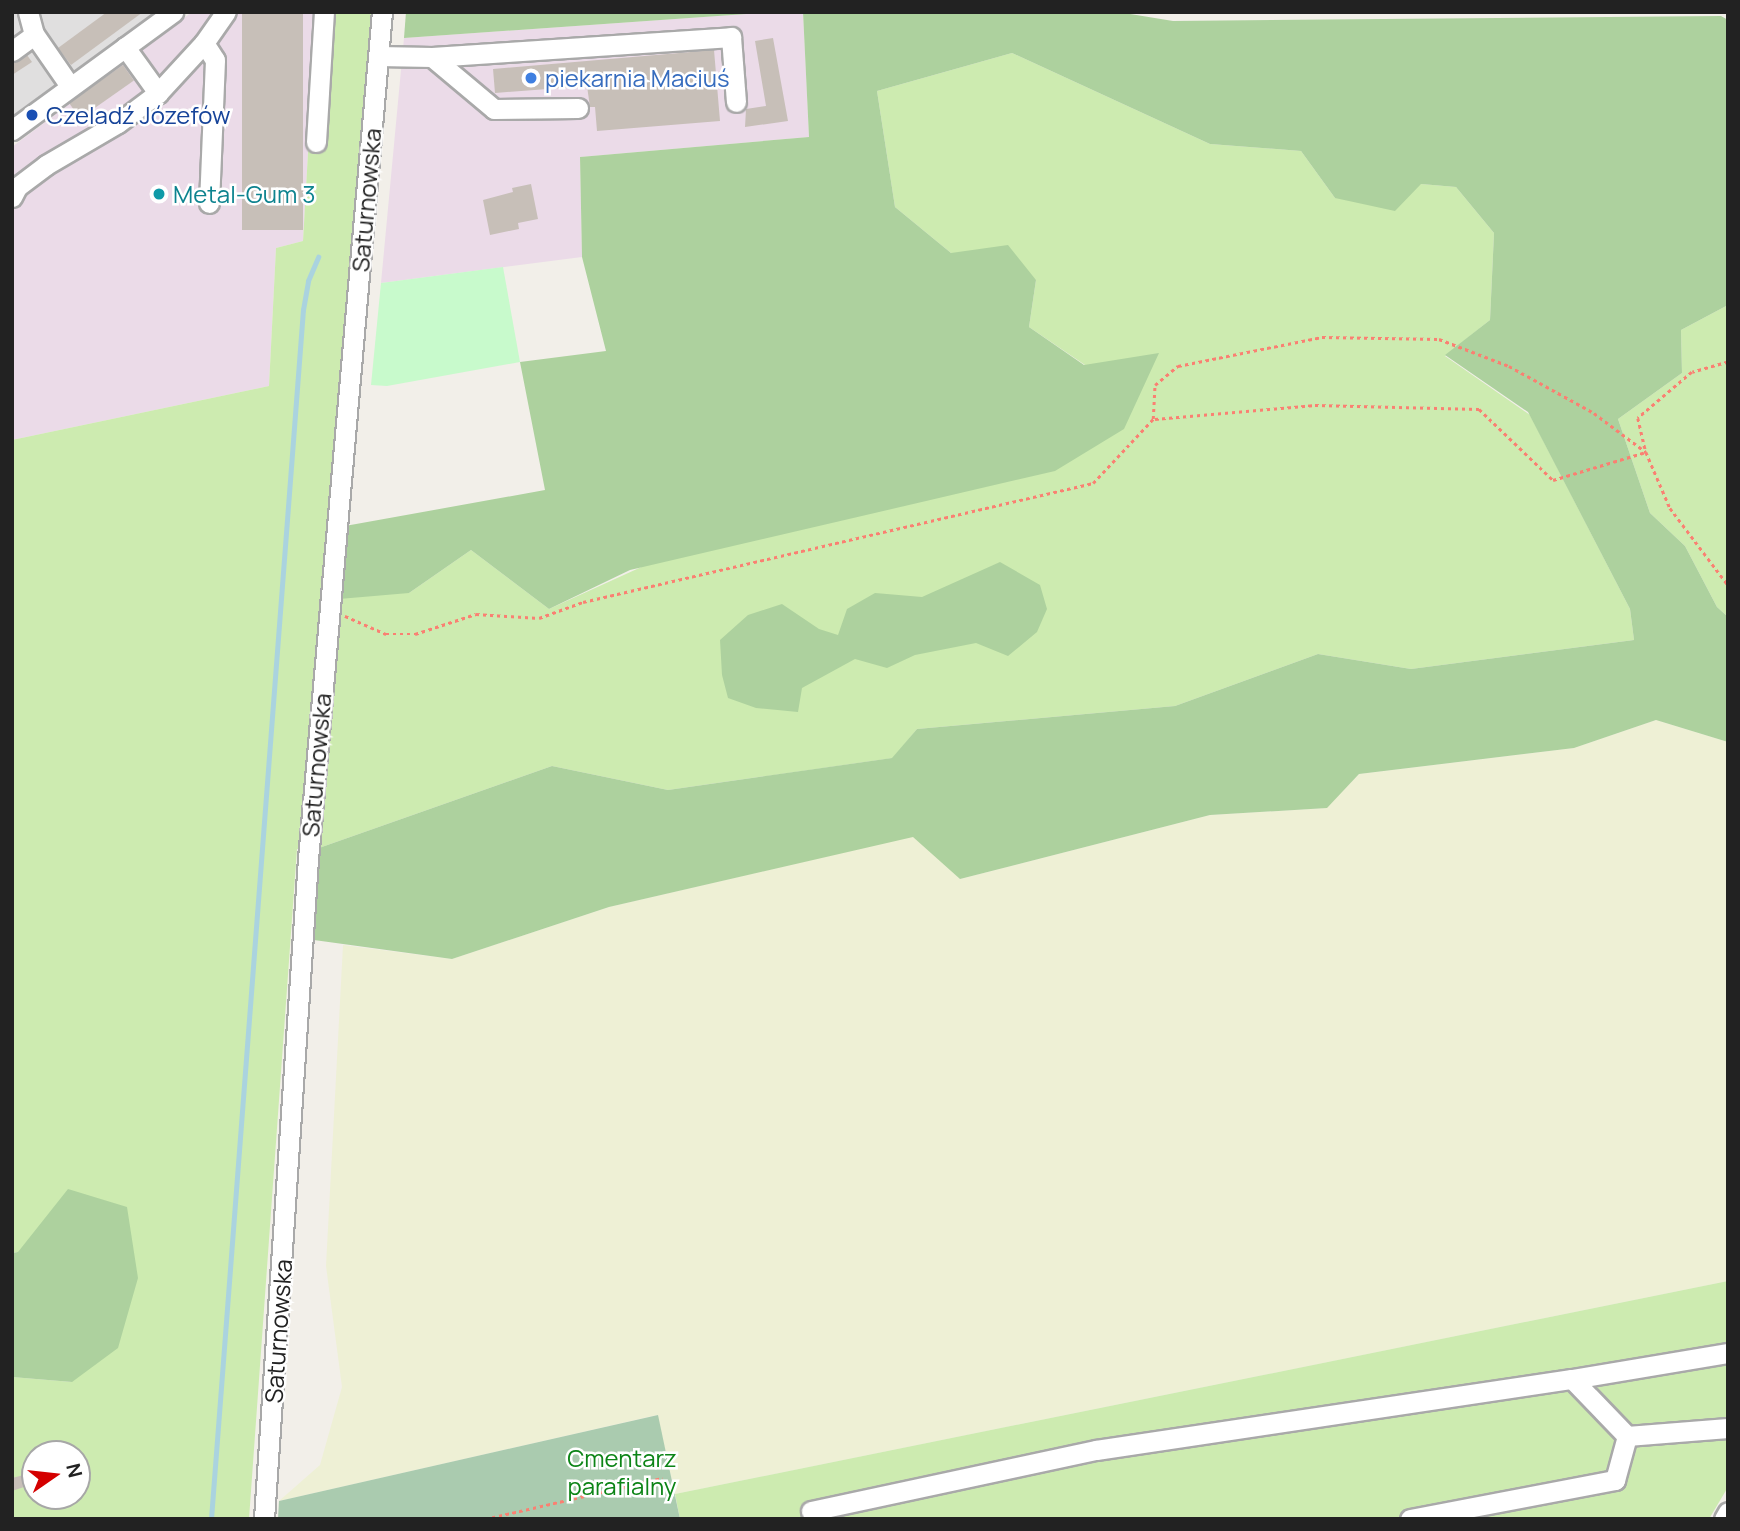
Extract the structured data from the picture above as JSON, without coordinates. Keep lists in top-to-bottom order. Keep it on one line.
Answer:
{"streets":{"street":["Saturnowska"]},"parks":["Cmentarz parafialny"],"places":["piekarnia Maciuś","Czeladź Józefów","Metal-Gum 3"],"north":"right"}
